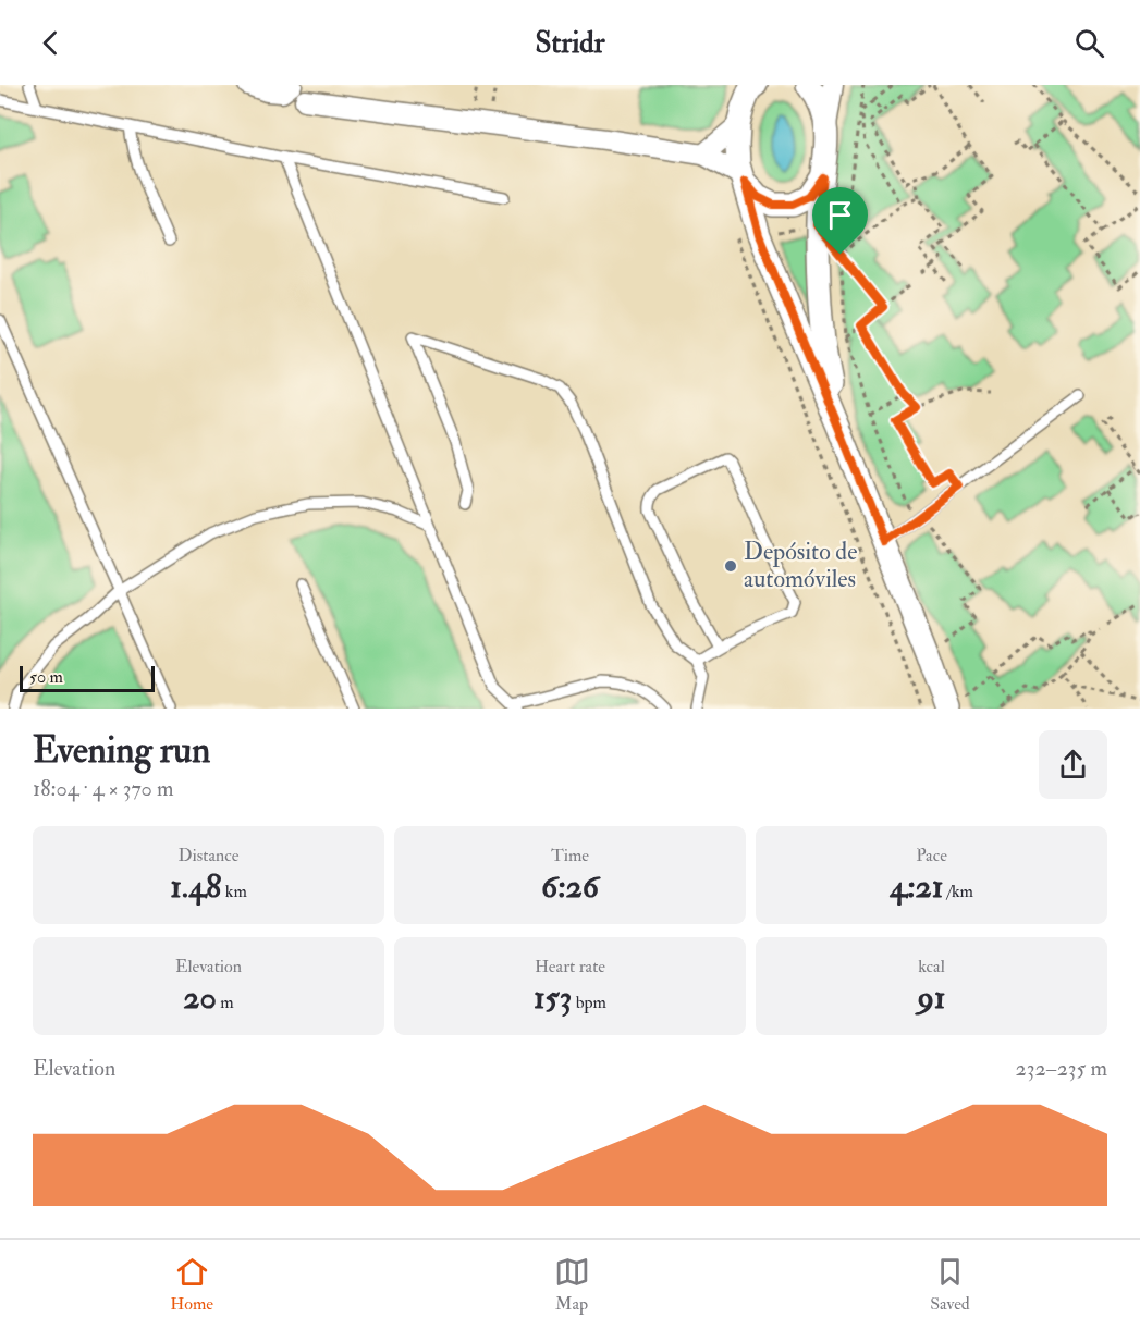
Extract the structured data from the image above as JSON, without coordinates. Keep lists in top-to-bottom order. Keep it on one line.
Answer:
{"places":["Depósito de automóviles"],"scale_bar":"50 m","page":{"header":"Stridr","scale":"50 m","heading":["Evening run","18:04 · 4 × 370 m"],"stats":[["Distance","1.48 km"],["Time","6:26"],["Pace","4:21 /km"],["Elevation","20 m"],["Heart rate","153 bpm"],["kcal","91"]],"chart":["Elevation","232–235 m"],"tabs":["Home","Map","Saved"]}}
